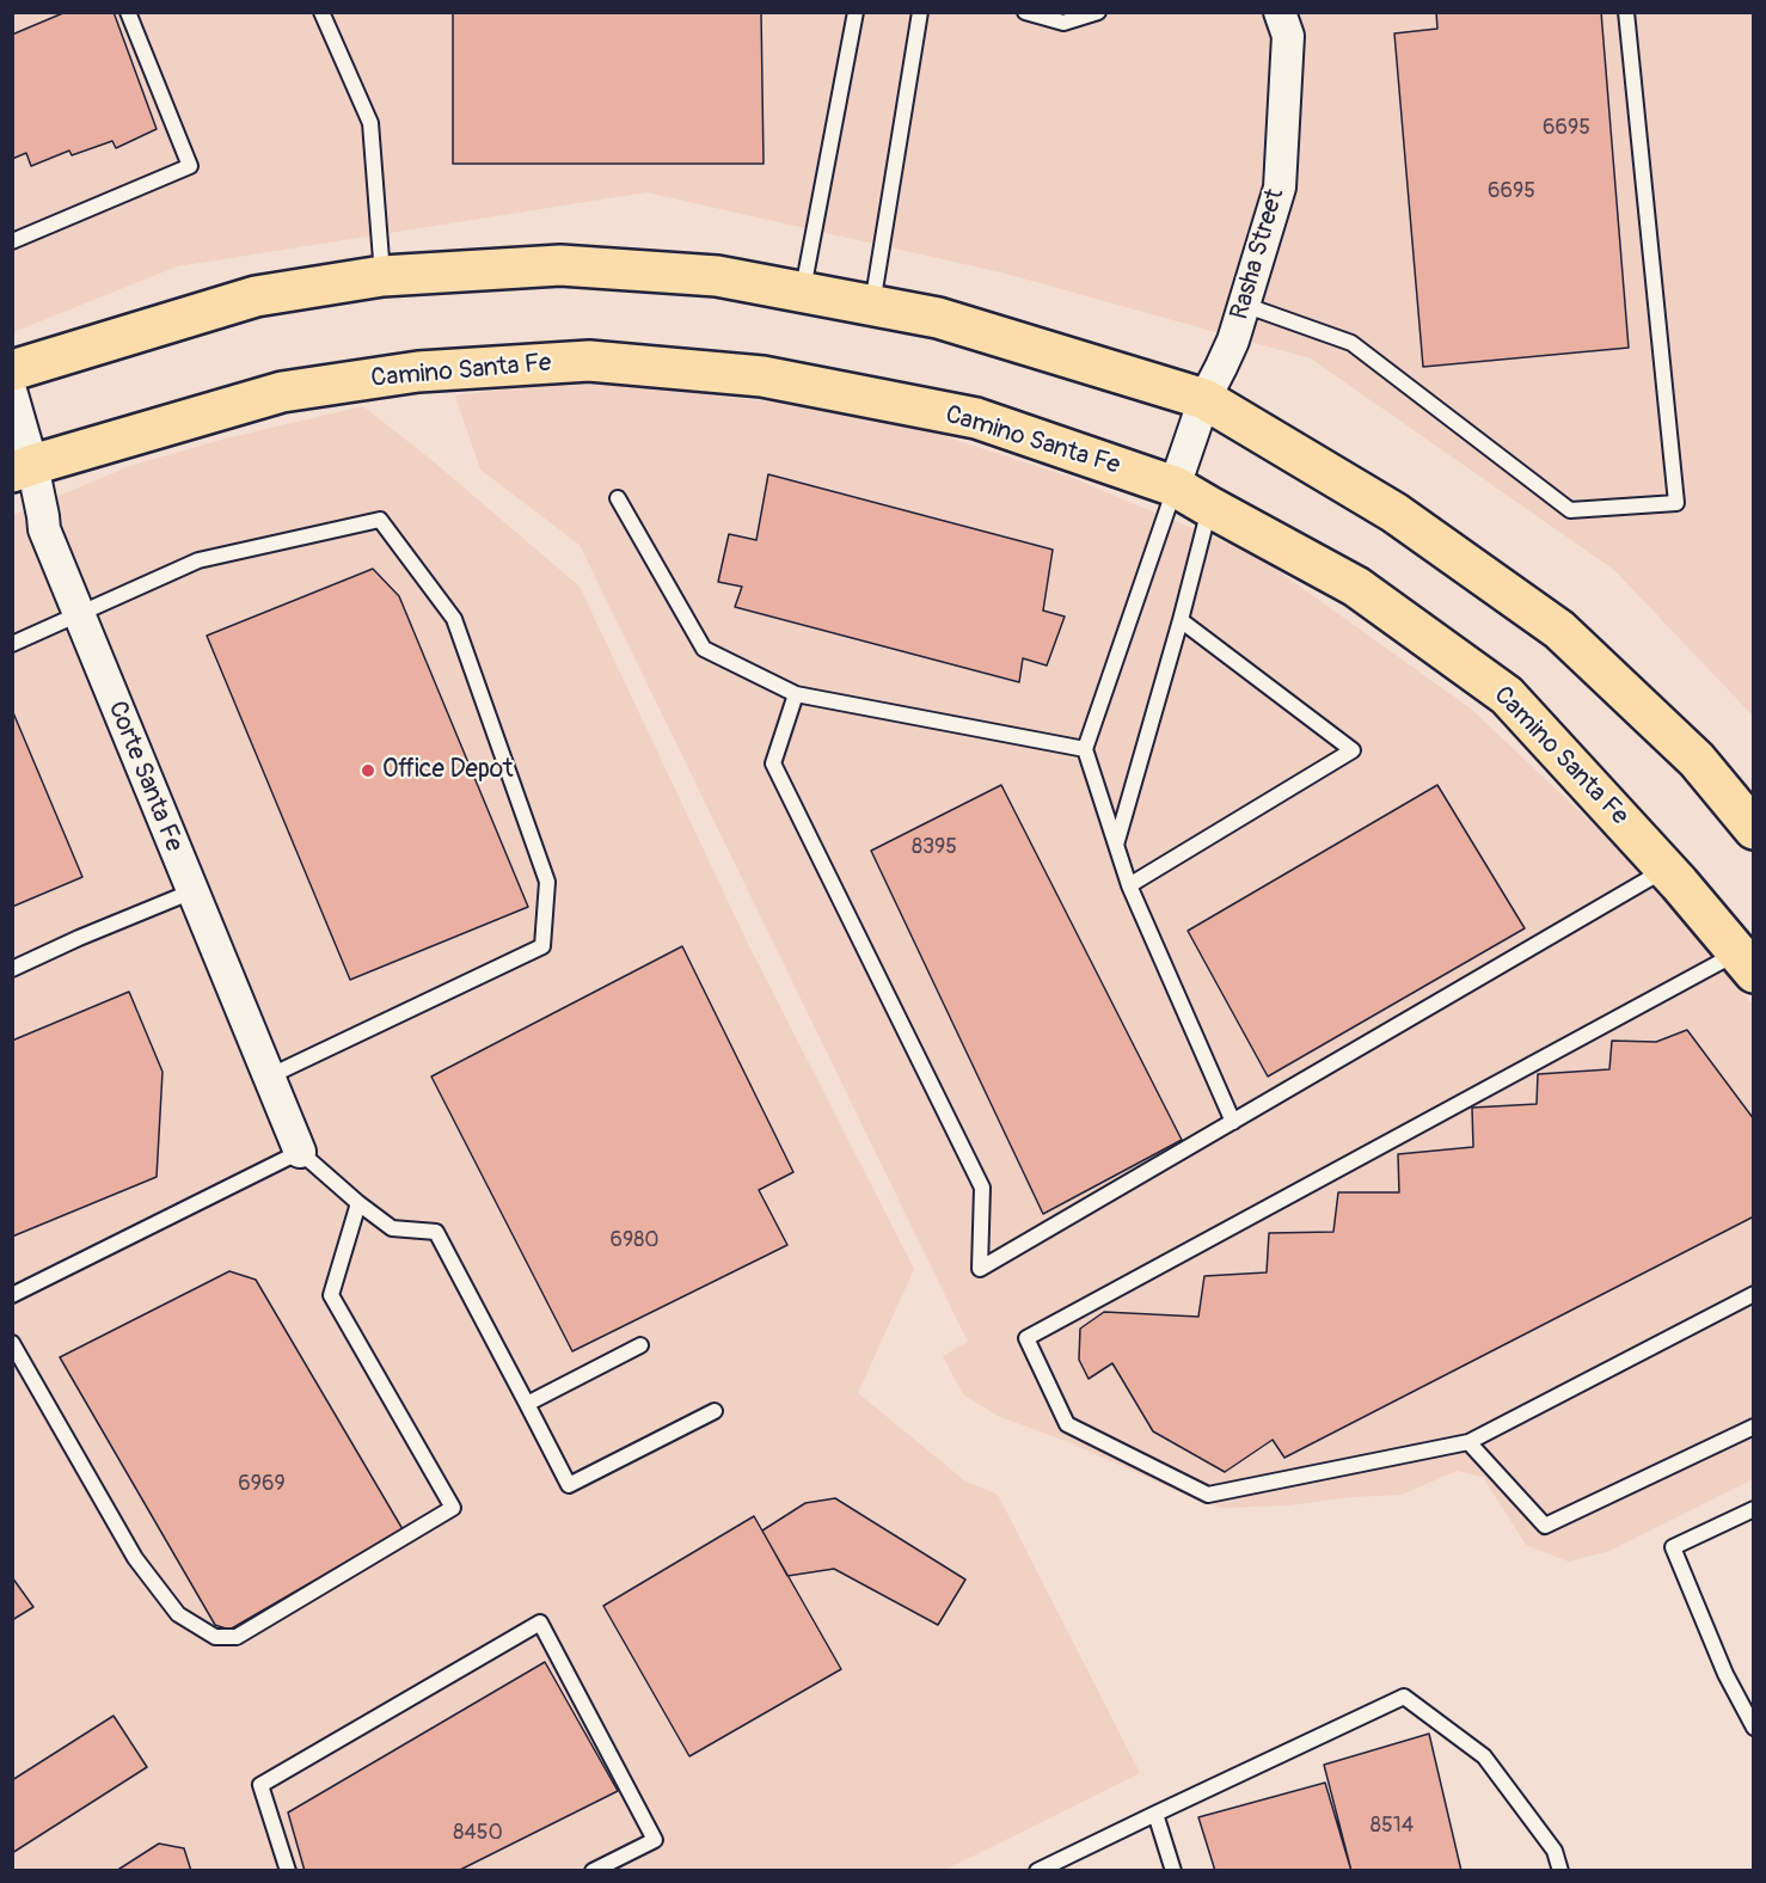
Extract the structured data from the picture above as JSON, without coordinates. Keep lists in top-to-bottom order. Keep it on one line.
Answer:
{"streets":{"main road":["Camino Santa Fe"],"street":["Rasha Street","Corte Santa Fe"]},"crossings":[["Rasha Street","Camino Santa Fe"],["Camino Santa Fe","Corte Santa Fe"]],"places":["Office Depot"],"house_numbers":["6695","6695","8395","6980","6969","8514","8450"]}
